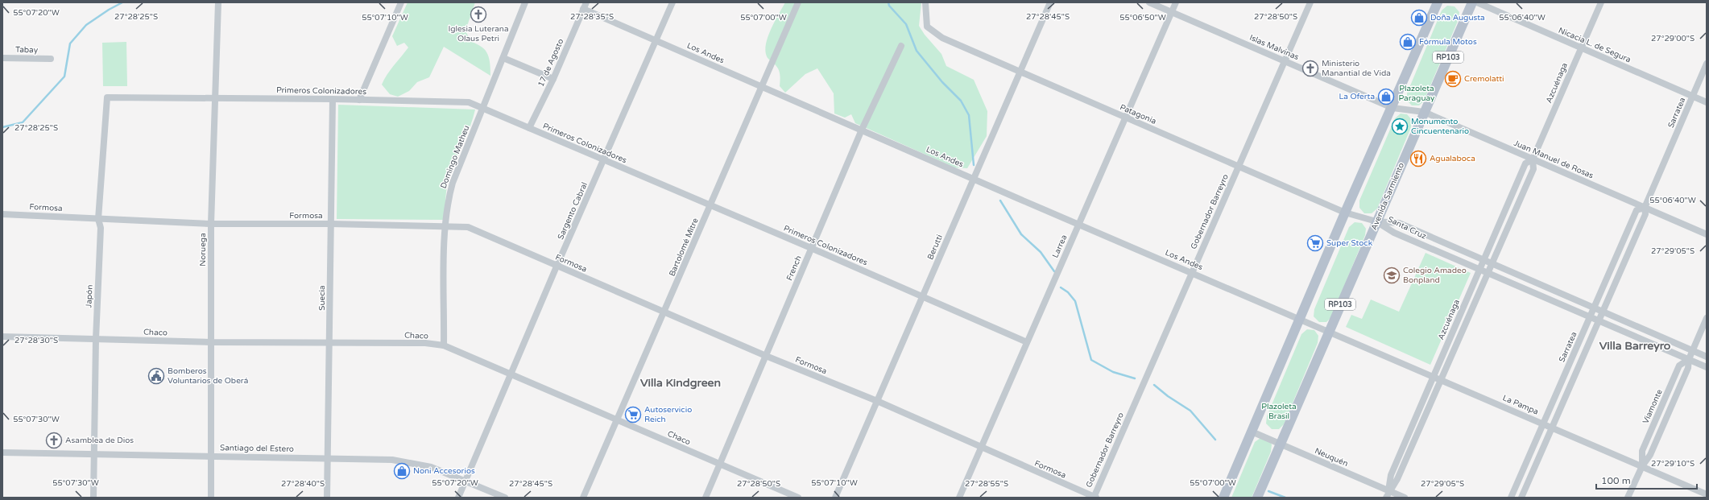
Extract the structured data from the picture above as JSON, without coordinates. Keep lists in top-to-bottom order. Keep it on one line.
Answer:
{"streets":{"main road":["RP103","Avenida Sarmiento"],"street":["Nicacia L. de Segura","Islas Malvinas","Tabay","Los Andes","17 de Agosto","Azcuénaga","Primeros Colonizadores","Sarratea","Patagonia","Domingo Matheu","Juan Manuel de Rosas","Formosa","Sargento Cabral","Gobernador Barreyro","Santa Cruz","Larrea","Bartolomé Mitre","Berutti","Noruega","French","Japón","Suecia","Chaco","La Pampa","Viamonte","Santiago del Estero","Neuquén"]},"crossings":[["Nicacia L. de Segura","Azcuénaga"],["Nicacia L. de Segura","Sarratea"],["Islas Malvinas","Juan Manuel de Rosas"],["Islas Malvinas","Gobernador Barreyro"],["Islas Malvinas","Larrea"],["Los Andes","17 de Agosto"],["Los Andes","Avenida Sarmiento"],["Los Andes","Sargento Cabral"],["Los Andes","Gobernador Barreyro"],["Los Andes","Larrea"],["Los Andes","Bartolomé Mitre"],["Los Andes","Berutti"],["Los Andes","French"],["Los Andes","La Pampa"],["17 de Agosto","Primeros Colonizadores"],["Azcuénaga","Juan Manuel de Rosas"],["Azcuénaga","Santa Cruz"],["Azcuénaga","La Pampa"],["Azcuénaga","Neuquén"],["Primeros Colonizadores","Domingo Matheu"],["Primeros Colonizadores","Sargento Cabral"],["Primeros Colonizadores","Larrea"],["Primeros Colonizadores","Bartolomé Mitre"],["Primeros Colonizadores","Berutti"],["Primeros Colonizadores","Noruega"],["Primeros Colonizadores","French"],["Primeros Colonizadores","Japón"],["Primeros Colonizadores","Suecia"],["Sarratea","Juan Manuel de Rosas"],["Sarratea","Santa Cruz"],["Sarratea","La Pampa"],["Patagonia","Avenida Sarmiento"],["Patagonia","Gobernador Barreyro"],["Patagonia","Santa Cruz"],["Patagonia","Larrea"],["Patagonia","Berutti"],["Domingo Matheu","Formosa"],["Domingo Matheu","Chaco"],["Juan Manuel de Rosas","Avenida Sarmiento"],["Avenida Sarmiento","Santa Cruz"],["Avenida Sarmiento","La Pampa"],["Avenida Sarmiento","Neuquén"],["Formosa","Sargento Cabral"],["Formosa","Gobernador Barreyro"],["Formosa","Larrea"],["Formosa","Bartolomé Mitre"],["Formosa","Berutti"],["Formosa","Noruega"],["Formosa","French"],["Formosa","Japón"],["Formosa","Suecia"],["Sargento Cabral","Chaco"],["Sargento Cabral","Santiago del Estero"],["Santa Cruz","Viamonte"],["Bartolomé Mitre","Chaco"],["Noruega","Chaco"],["Noruega","Santiago del Estero"],["French","Chaco"],["Japón","Chaco"],["Japón","Santiago del Estero"],["Suecia","Chaco"],["Suecia","Santiago del Estero"],["La Pampa","Viamonte"]],"districts":["Villa Barreyro","Villa Kindgreen"],"parks":["Plazoleta Paraguay","Plazoleta Brasil"],"places":{"church":["Iglesia Luterana Olaus Petri","Ministerio Manantial de Vida","Asamblea de Dios"],"shop":["Doña Augusta","Fórmula Motos","La Oferta","Noni Accesorios"],"cafe":["Cremolatti"],"place":["Monumento Cincuentenario"],"restaurant":["Agualaboca"],"supermarket":["Super Stock","Autoservicio Reich"],"school or university":["Colegio Amadeo Bonpland"],"public building":["Bomberos Voluntarios de Oberá"]},"scale_bar":"100 m","coordinates":["55°07'20\"W","27°28'25\"S","27°28'35\"S","27°28'45\"S","27°28'50\"S","55°07'10\"W","55°07'00\"W","55°06'40\"W","55°06'50\"W","27°29'00\"S","27°29'05\"S","27°28'30\"S","55°07'30\"W","27°29'10\"S","27°28'40\"S","27°28'55\"S"]}
